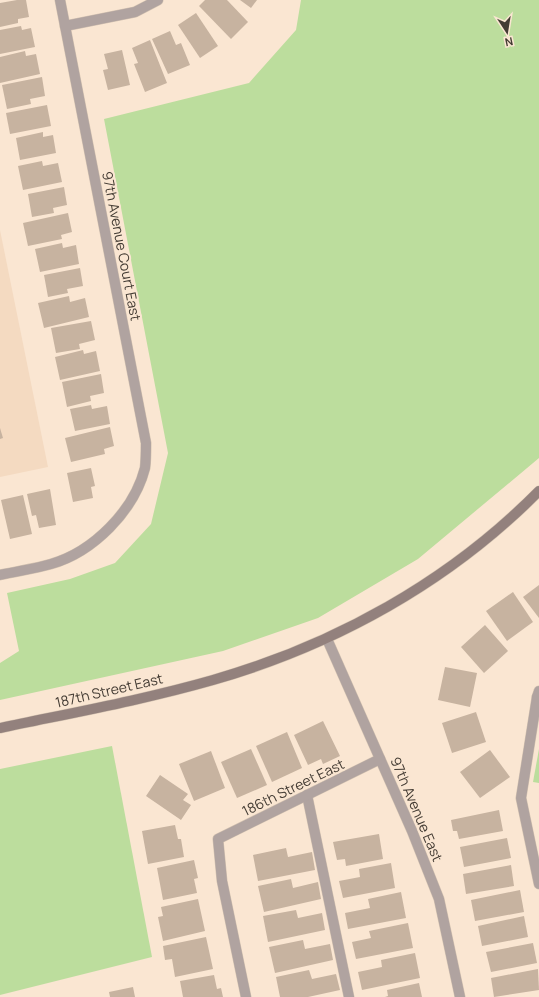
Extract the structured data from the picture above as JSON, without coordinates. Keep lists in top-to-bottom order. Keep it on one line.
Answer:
{"streets":{"street":["97th Avenue Court East","187th Street East","186th Street East","97th Avenue East"]},"crossings":[["187th Street East","97th Avenue East"],["186th Street East","97th Avenue East"]],"north":"bottom"}
